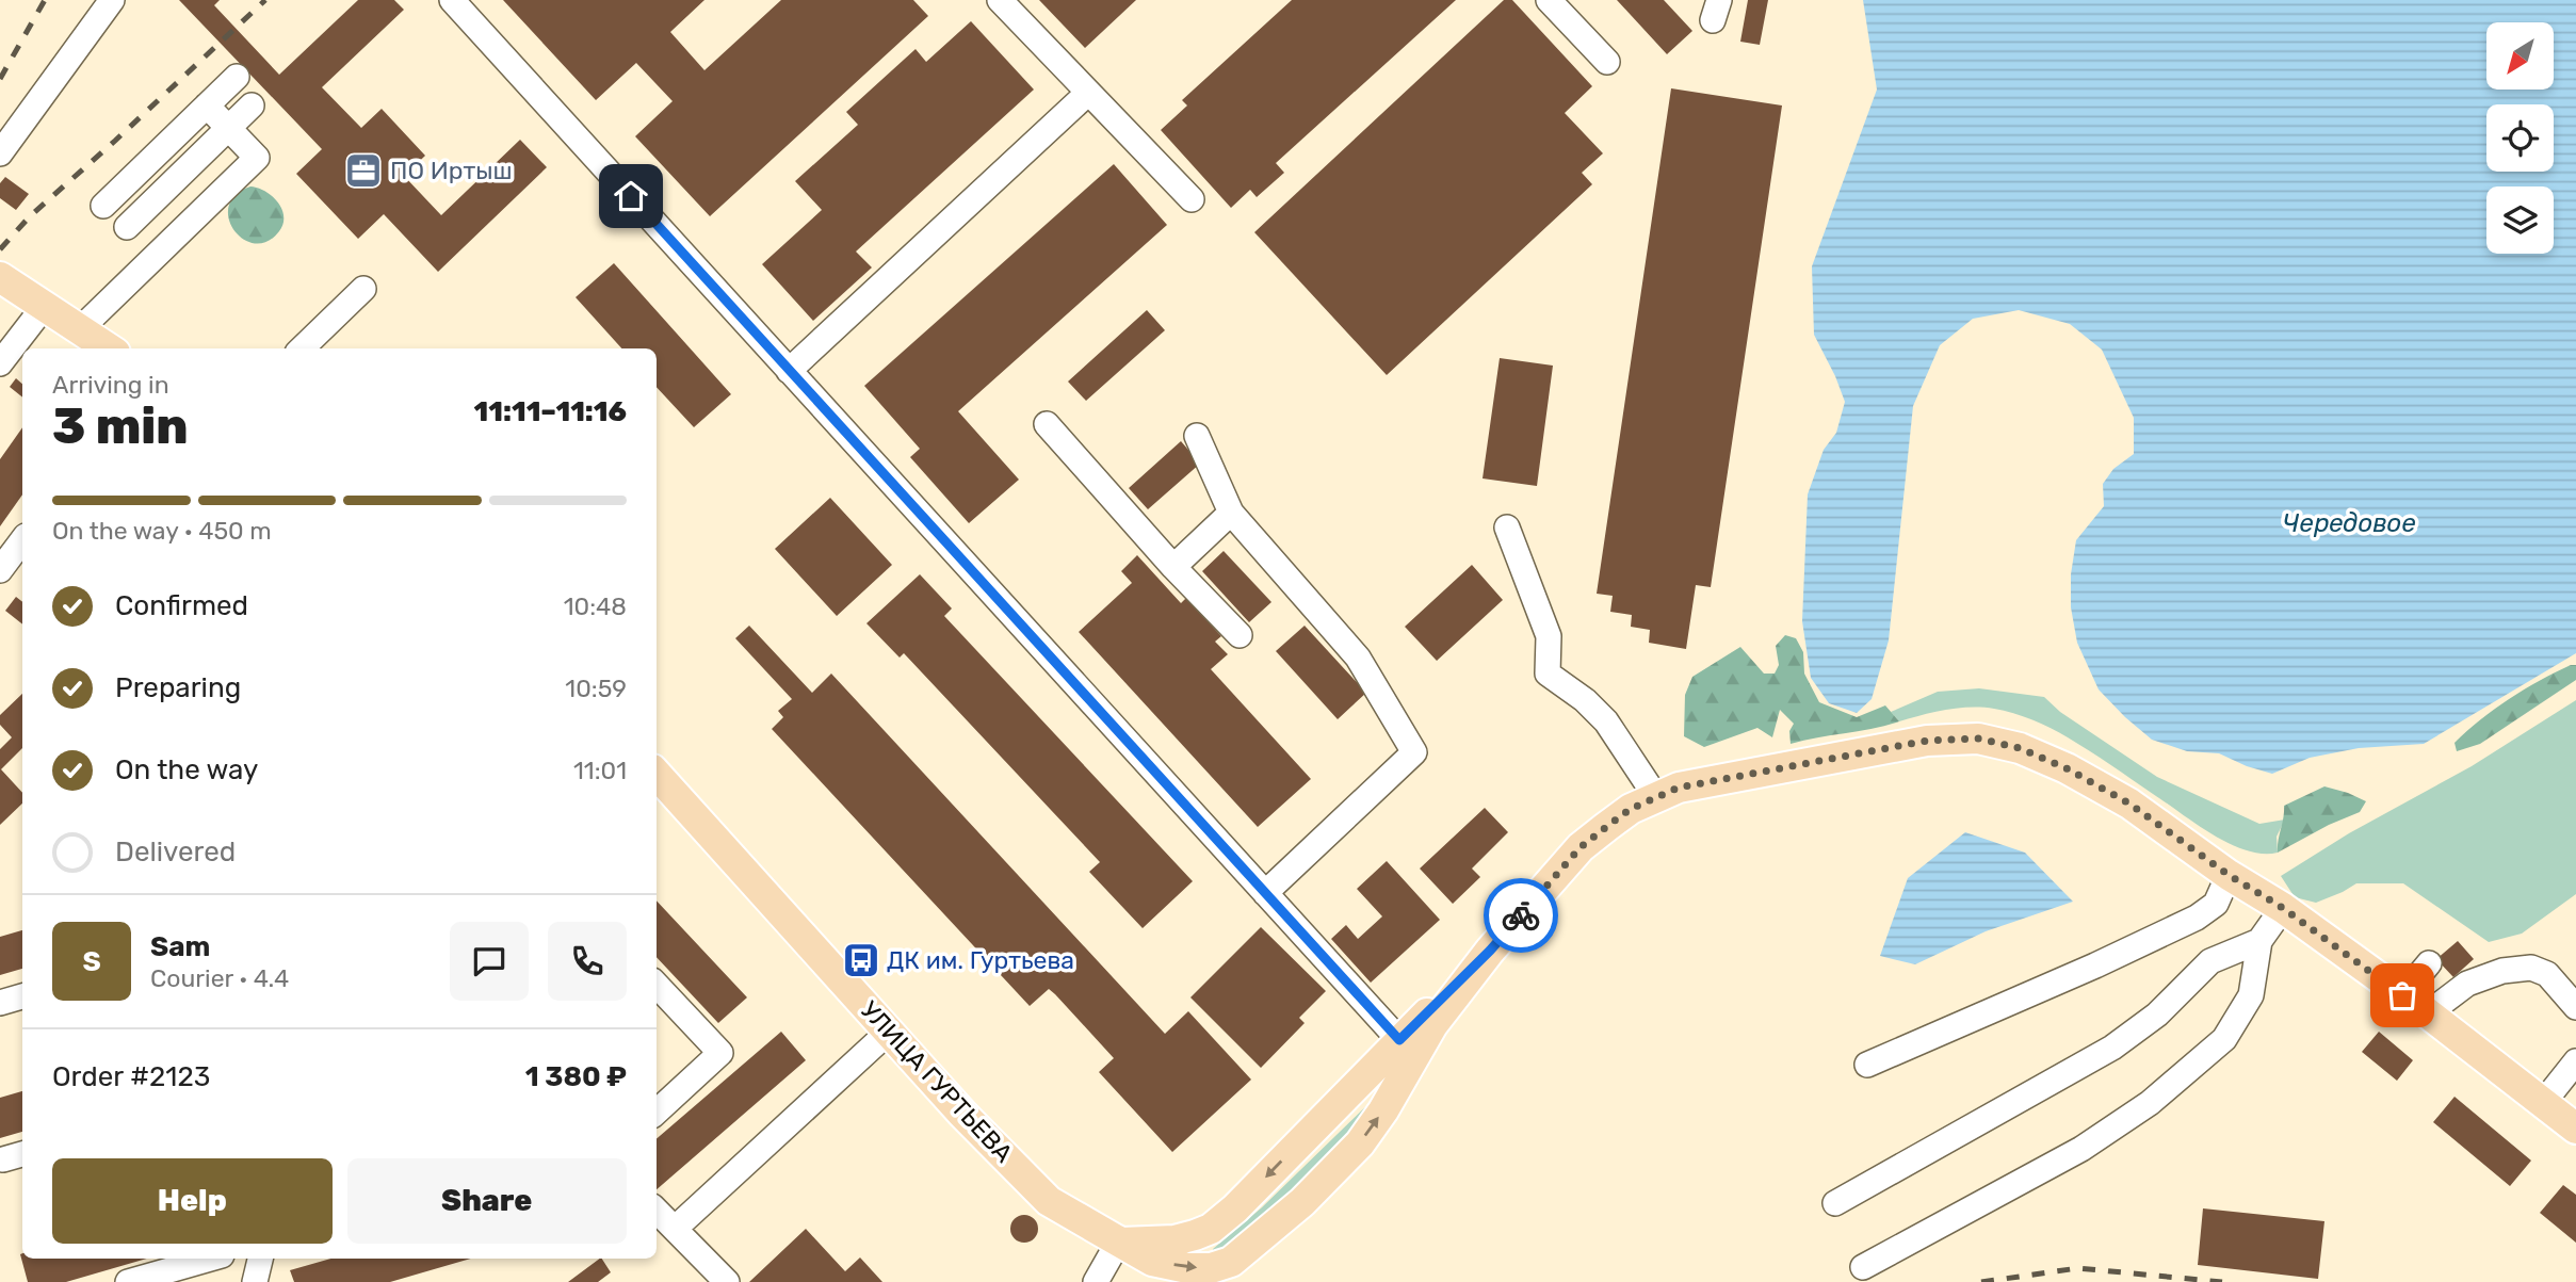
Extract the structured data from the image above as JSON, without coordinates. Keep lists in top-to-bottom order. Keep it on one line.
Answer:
{"streets":{"main road":["УЛИЦА ГУРТЬЕВА"]},"water":["Чередовое"],"places":{"office":["ПО Иртыш"],"bus stop":["ДК им. Гуртьева"]},"north":"bottom left","page":{"heading":["3 min","Arriving in","11:11–11:16"],"panel":["Sam","Courier · 4.4","Order #2123","1 380 ₽"],"bar":"On the way · 450 m","list":[["Confirmed","10:48"],["Preparing","10:59"],["On the way","11:01"],"Delivered"],"round":"S","buttons":["Help","Share"]}}
